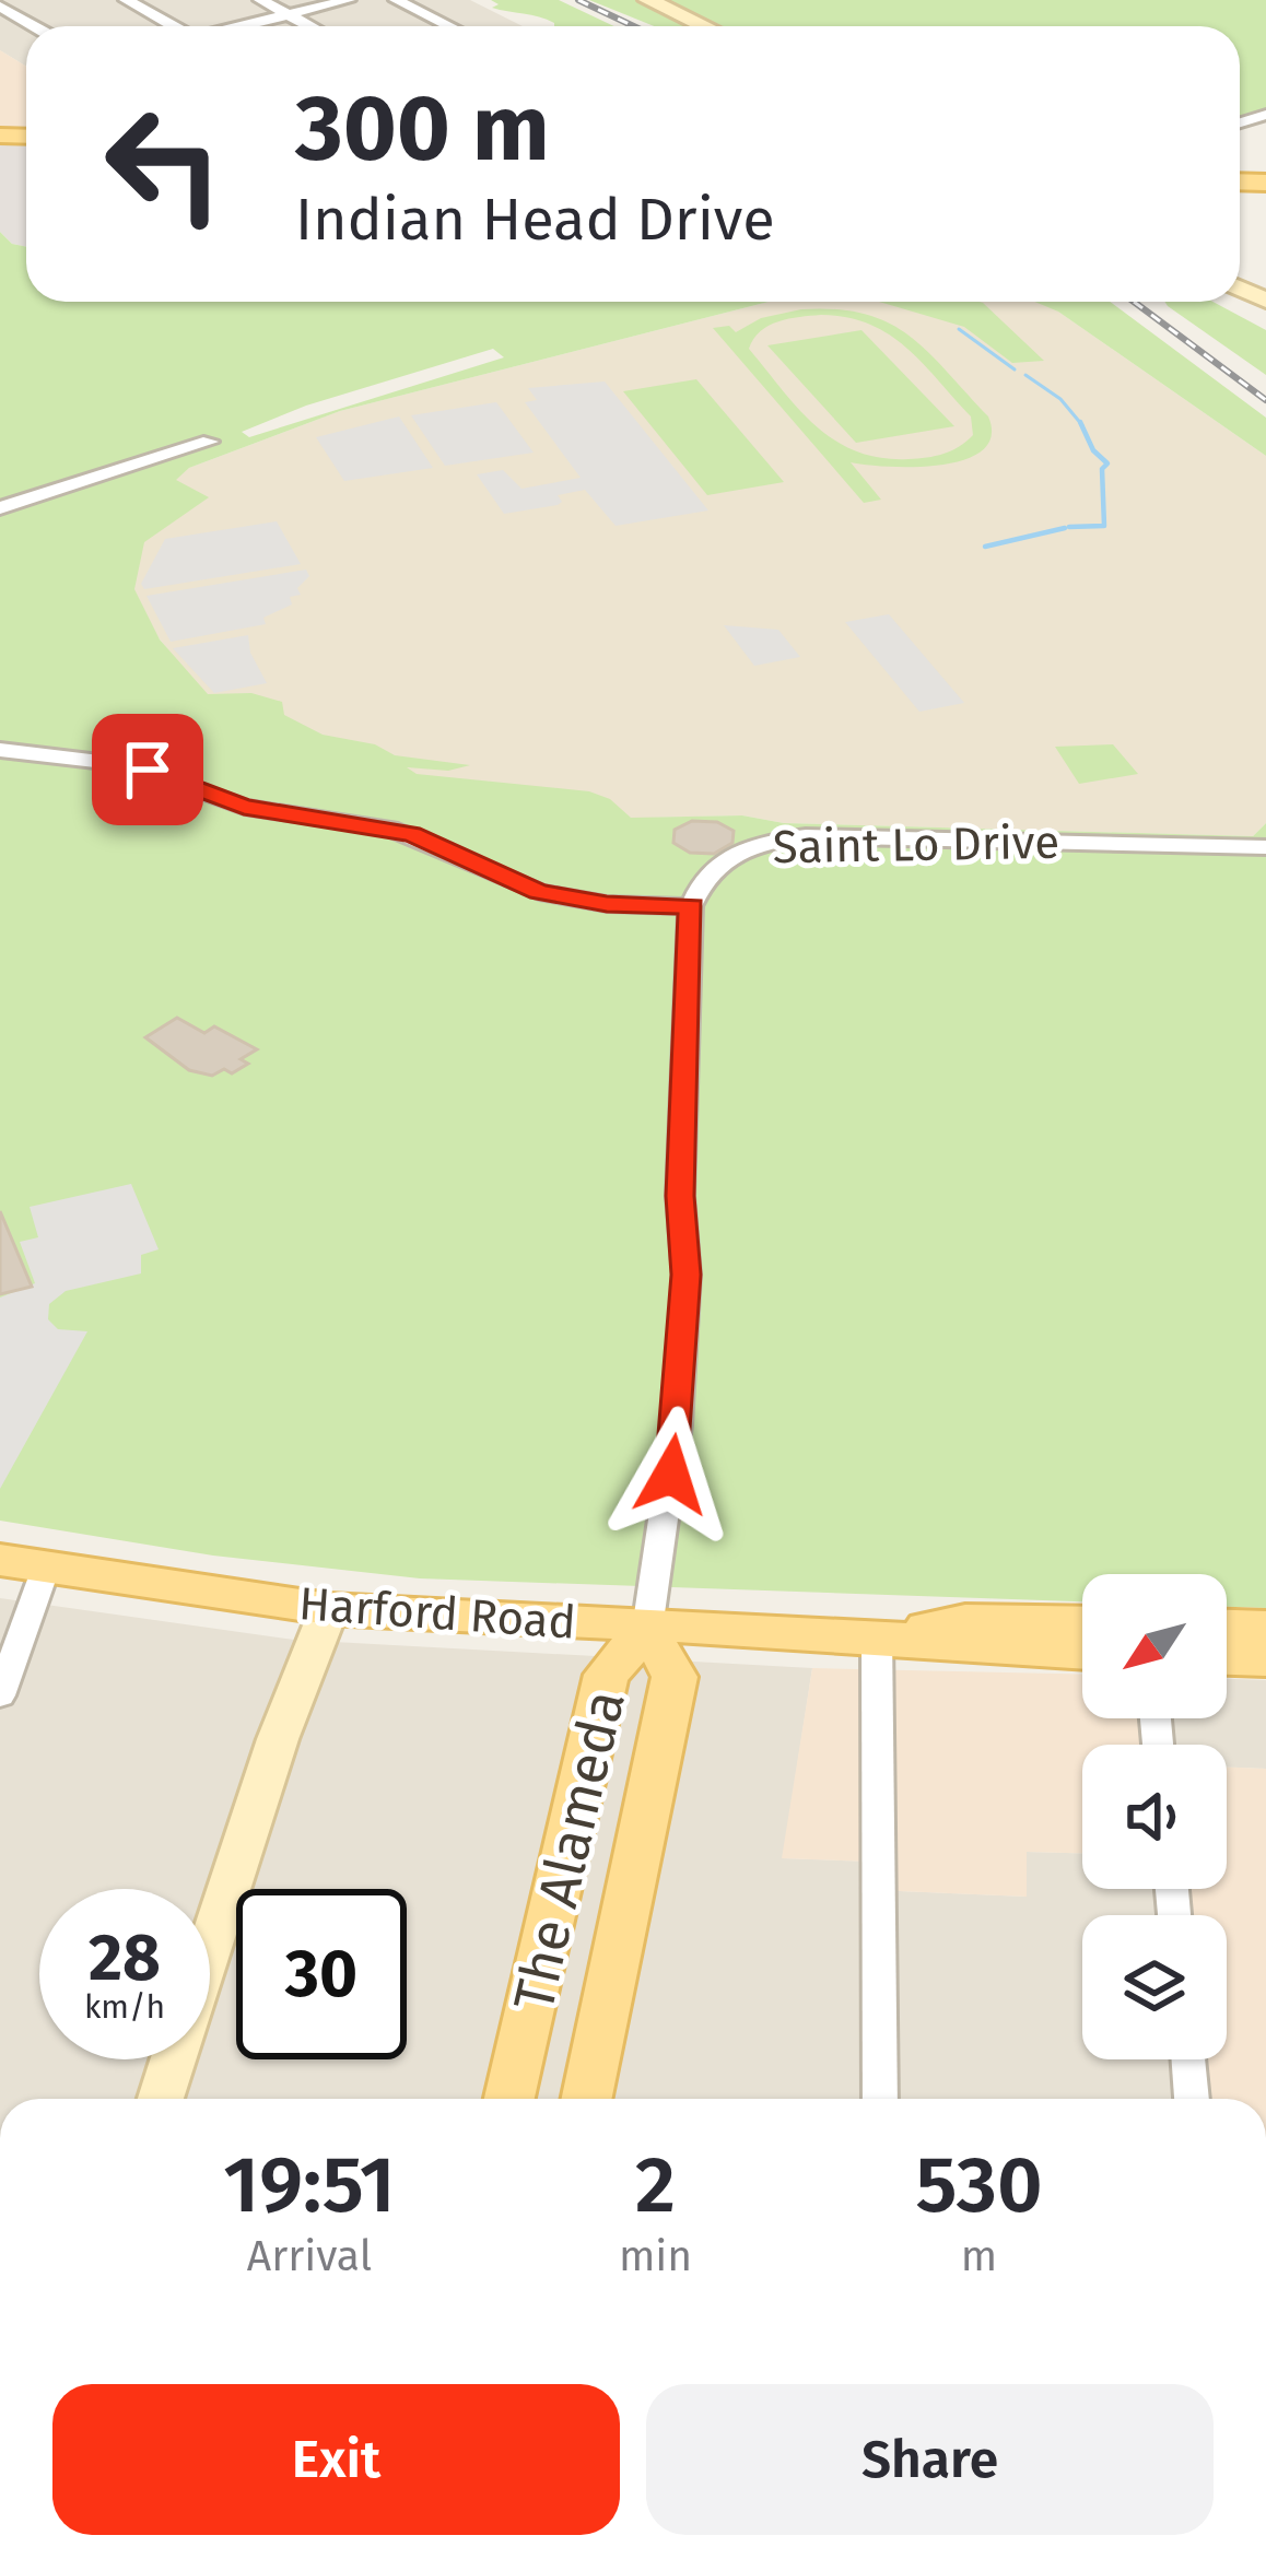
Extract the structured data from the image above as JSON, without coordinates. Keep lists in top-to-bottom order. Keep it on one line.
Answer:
{"streets":{"main road":["Harford Road","The Alameda"],"street":["Saint Lo Drive"]},"crossings":[["Harford Road","The Alameda"]],"north":"bottom left","page":{"turn":["300 m","Indian Head Drive"],"speed":"28 km/h","limit":"30","eta":["19:51","Arrival","2","min","530","m"],"buttons":["Exit","Share"]}}
